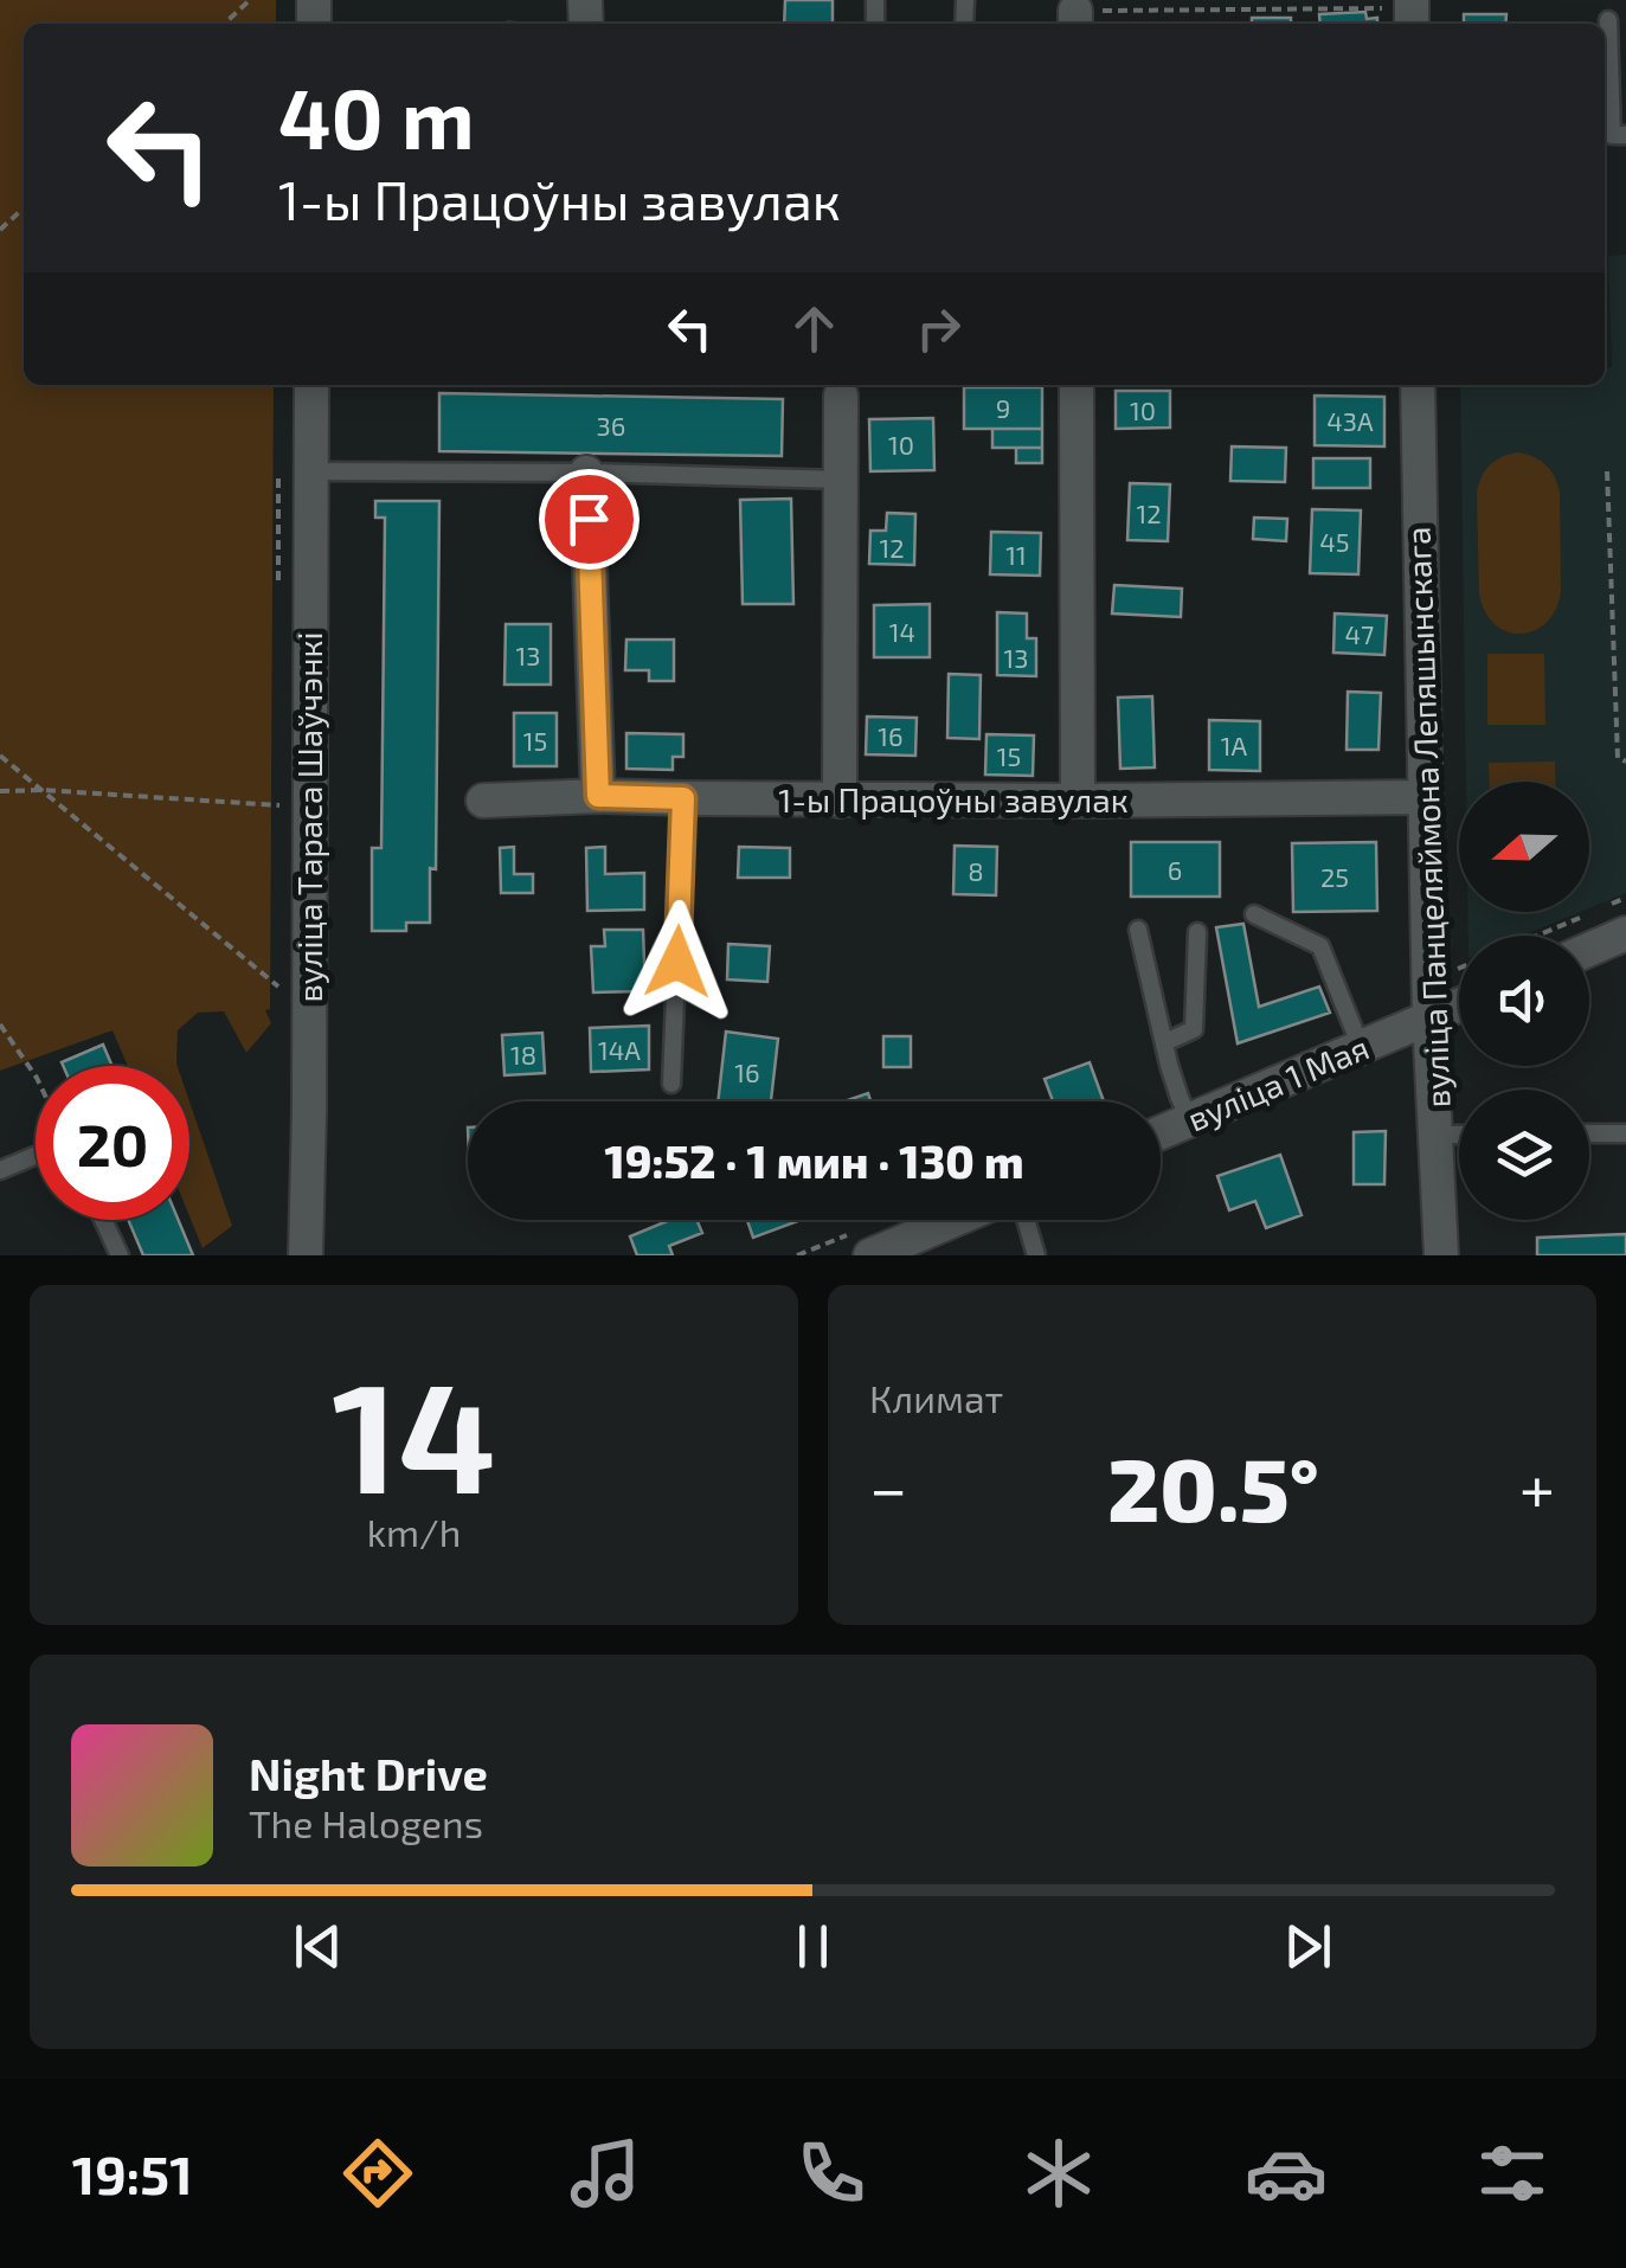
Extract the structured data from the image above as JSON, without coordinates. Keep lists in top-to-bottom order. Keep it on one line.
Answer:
{"streets":{"street":["1-ы Працоўны завулак","вуліца Тараса Шаўчэнкі","вуліца Панцеляймона Лепяшынскага","вуліца 1 Мая"]},"crossings":[["1-ы Працоўны завулак","вуліца Панцеляймона Лепяшынскага"],["вуліца Панцеляймона Лепяшынскага","вуліца 1 Мая"]],"house_numbers":["9","10","43А","36","10","12","45","12","11","14","47","13","13","16","15","1А","15","6","8","25","14А","18","16"],"north":"left","page":{"turn":["40 m","1-ы Працоўны завулак"],"limit":"20","trip":"19:52 · 1 мин · 130 m","tile":[["14","km/h"],"Климат"],"heat":["−","20.5°","+"],"song":["Night Drive","The Halogens"],"tabs":"19:51"}}
